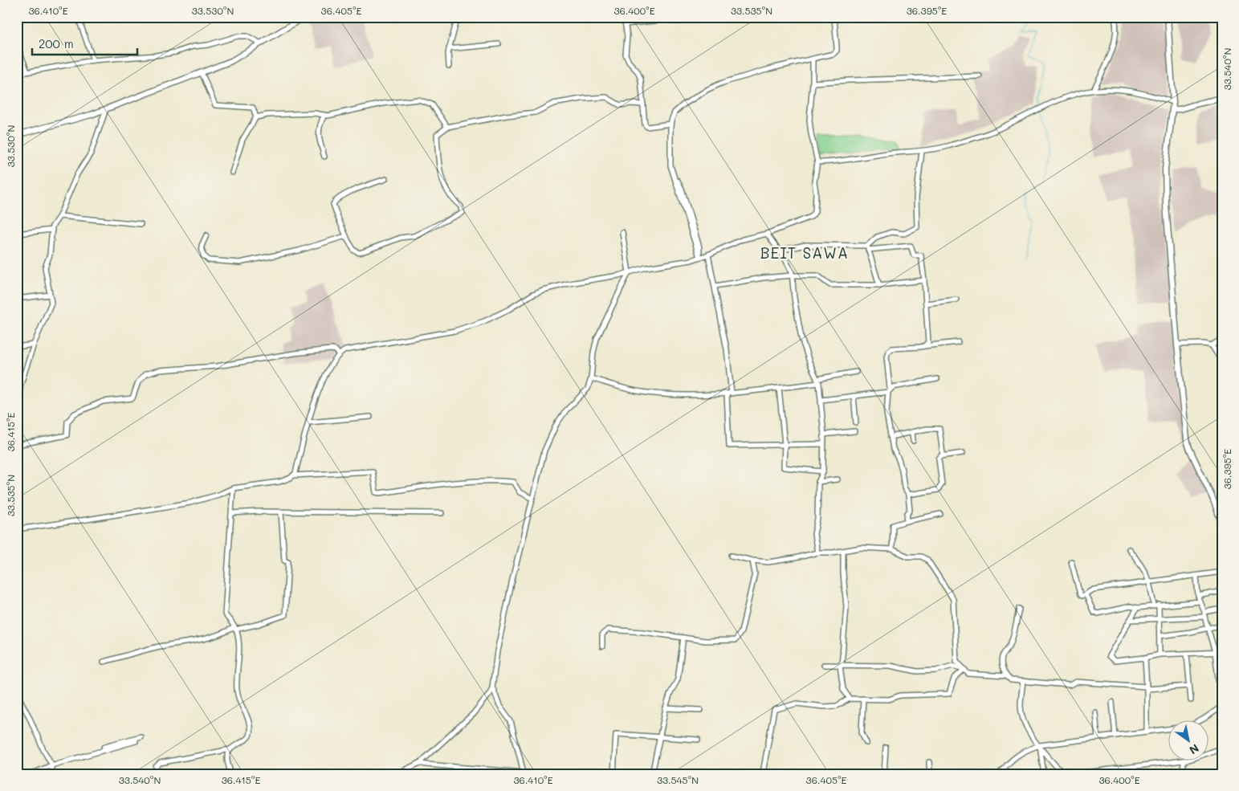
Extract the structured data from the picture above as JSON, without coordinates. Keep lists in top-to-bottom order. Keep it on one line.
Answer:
{"districts":["BEIT SAWA"],"scale_bar":"200 m","north":"bottom right","coordinates":["36.410°E","33.530°N","36.405°E","36.400°E","33.535°N","36.395°E","33.540°N","36.415°E","33.545°N"]}
